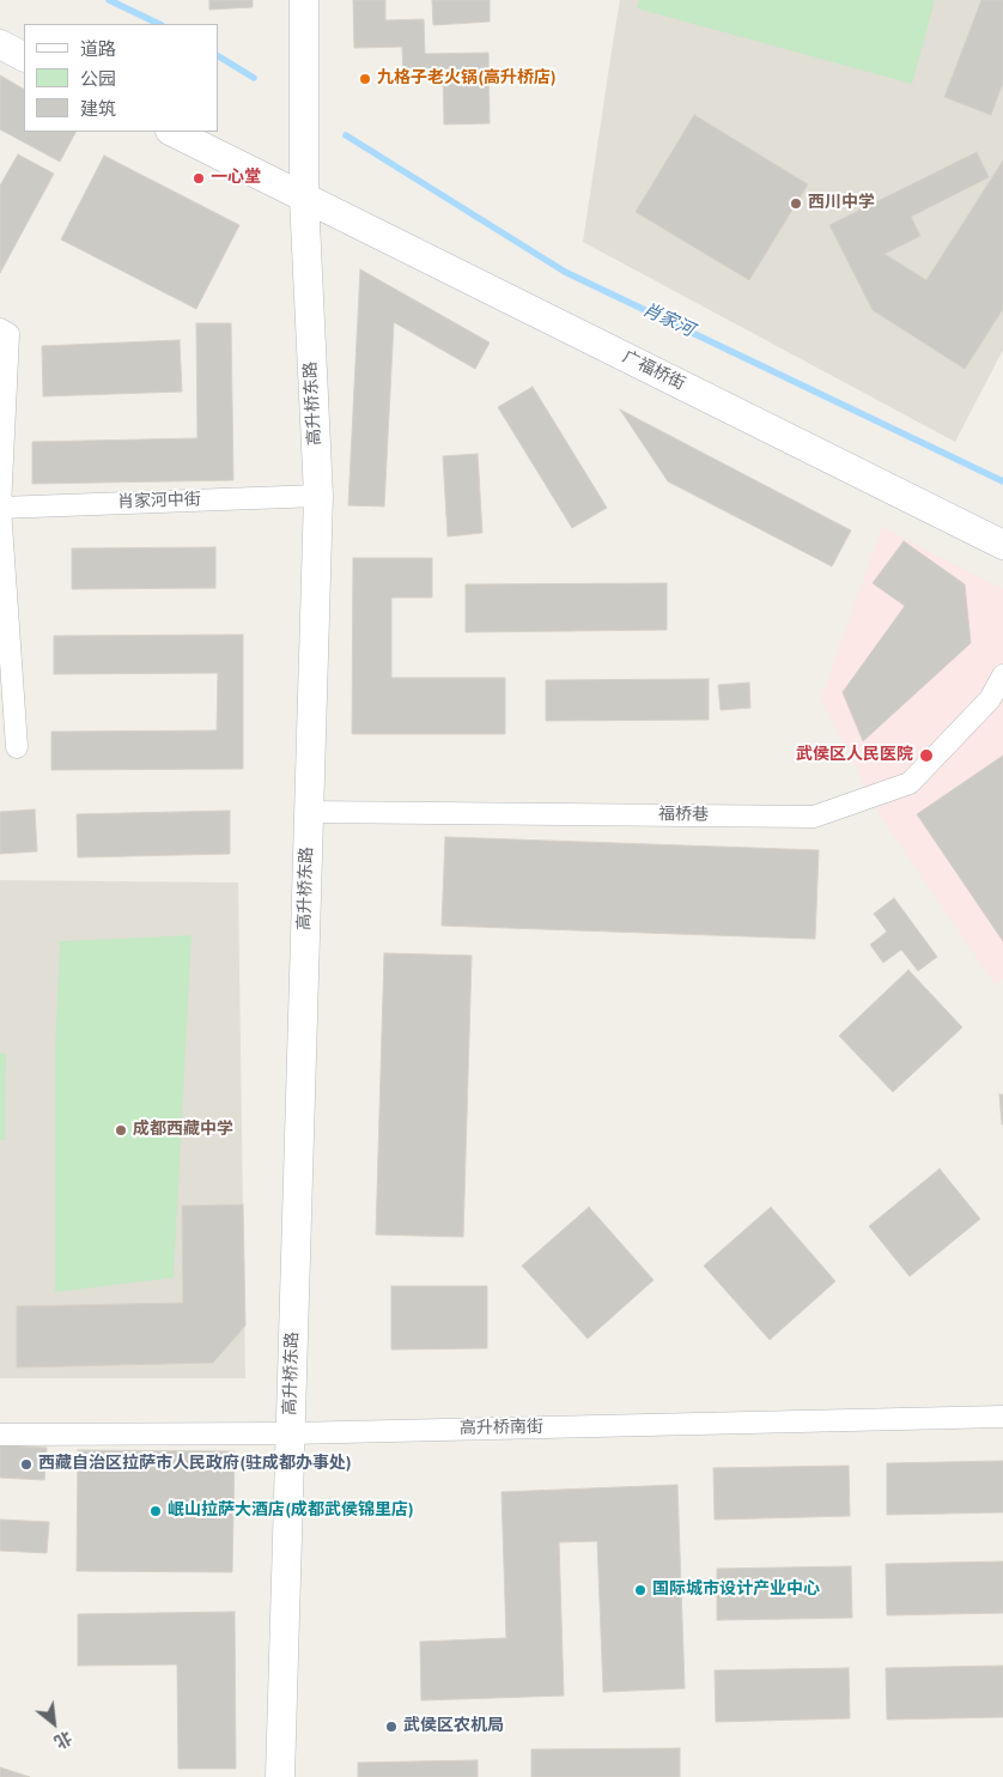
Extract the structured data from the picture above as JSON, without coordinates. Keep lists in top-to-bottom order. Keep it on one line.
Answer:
{"streets":{"street":["广福桥街","高升桥东路","肖家河中街","福桥巷","高升桥南街"]},"crossings":[["广福桥街","高升桥东路"],["高升桥东路","肖家河中街"],["高升桥东路","福桥巷"],["高升桥东路","高升桥南街"]],"water":["肖家河"],"places":["九格子老火锅(高升桥店)","一心堂","西川中学","武侯区人民医院","成都西藏中学","西藏自治区拉萨市人民政府(驻成都办事处)","岷山拉萨大酒店(成都武侯锦里店)","国际城市设计产业中心","武侯区农机局"],"legend":["道路","公园","建筑"],"north":"bottom right"}
